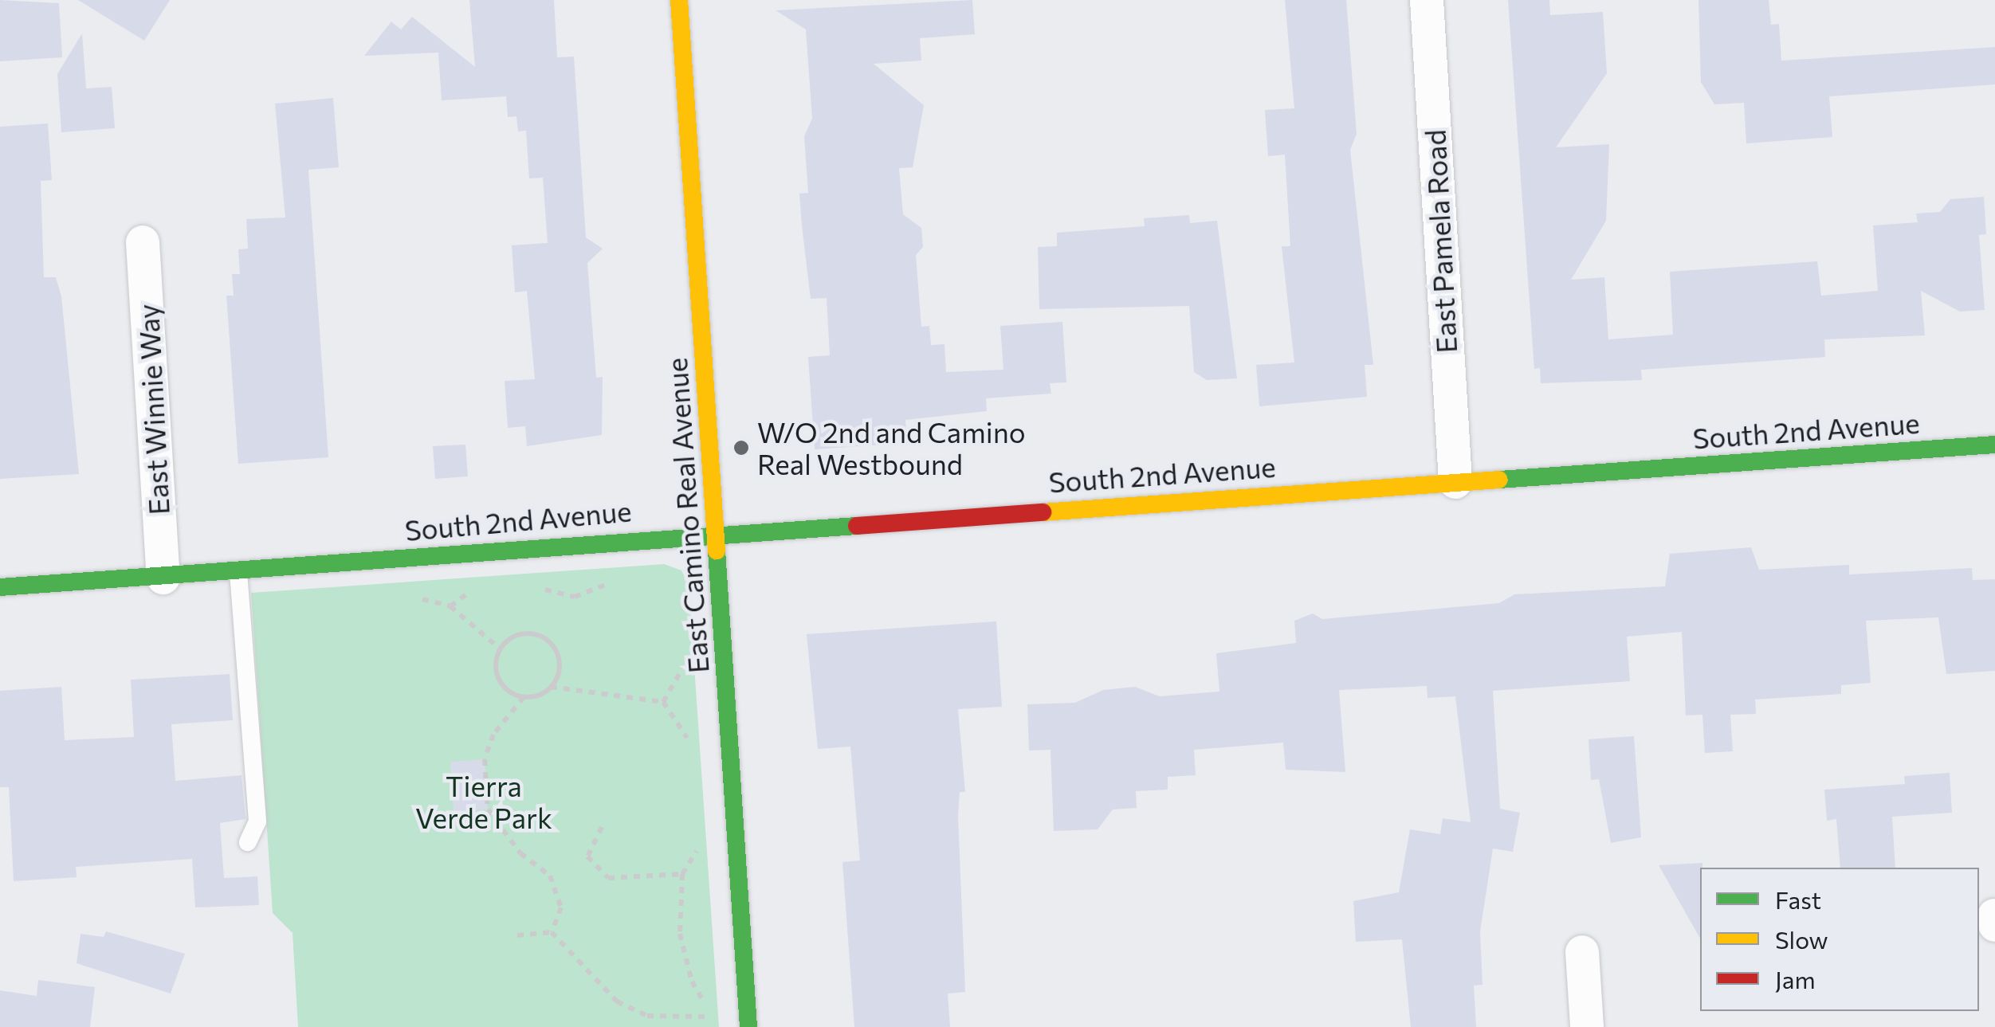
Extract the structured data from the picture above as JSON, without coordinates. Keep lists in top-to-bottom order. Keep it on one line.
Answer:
{"streets":{"street":["East Pamela Road","East Winnie Way","South 2nd Avenue","East Camino Real Avenue"]},"crossings":[["East Pamela Road","South 2nd Avenue"],["East Winnie Way","South 2nd Avenue"],["South 2nd Avenue","East Camino Real Avenue"]],"parks":["Tierra Verde Park"],"places":["W/O 2nd and Camino Real Westbound"],"legend":["Fast","Slow","Jam"]}
